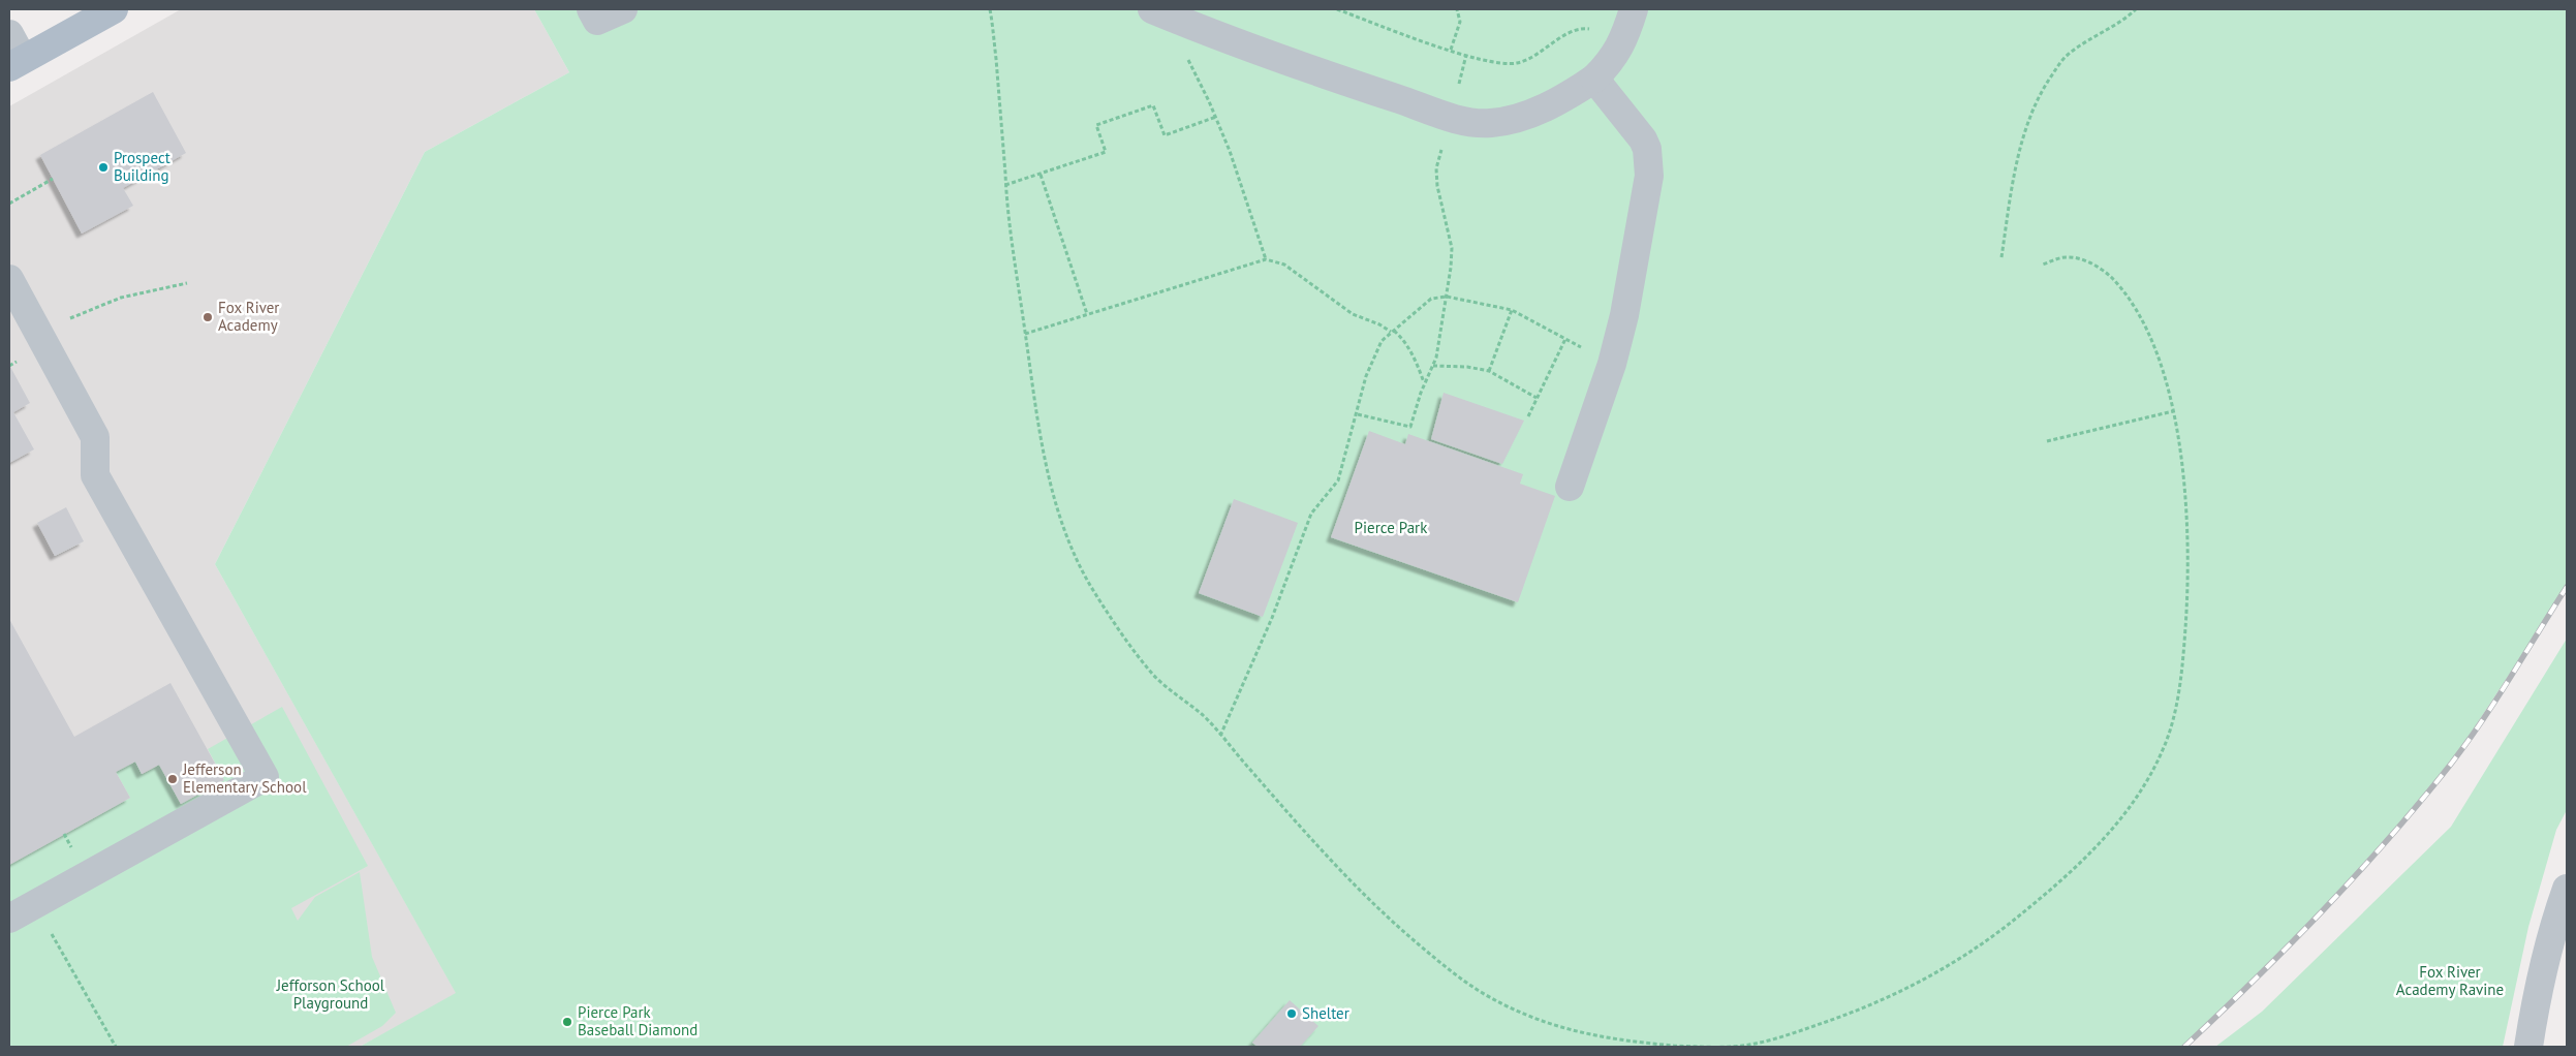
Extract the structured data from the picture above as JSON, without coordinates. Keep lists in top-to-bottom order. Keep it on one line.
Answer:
{"parks":["Pierce Park","Fox River Academy Ravine","Jefforson School Playground"],"places":["Prospect Building","Fox River Academy","Jefferson Elementary School","Shelter","Pierce Park Baseball Diamond"]}
